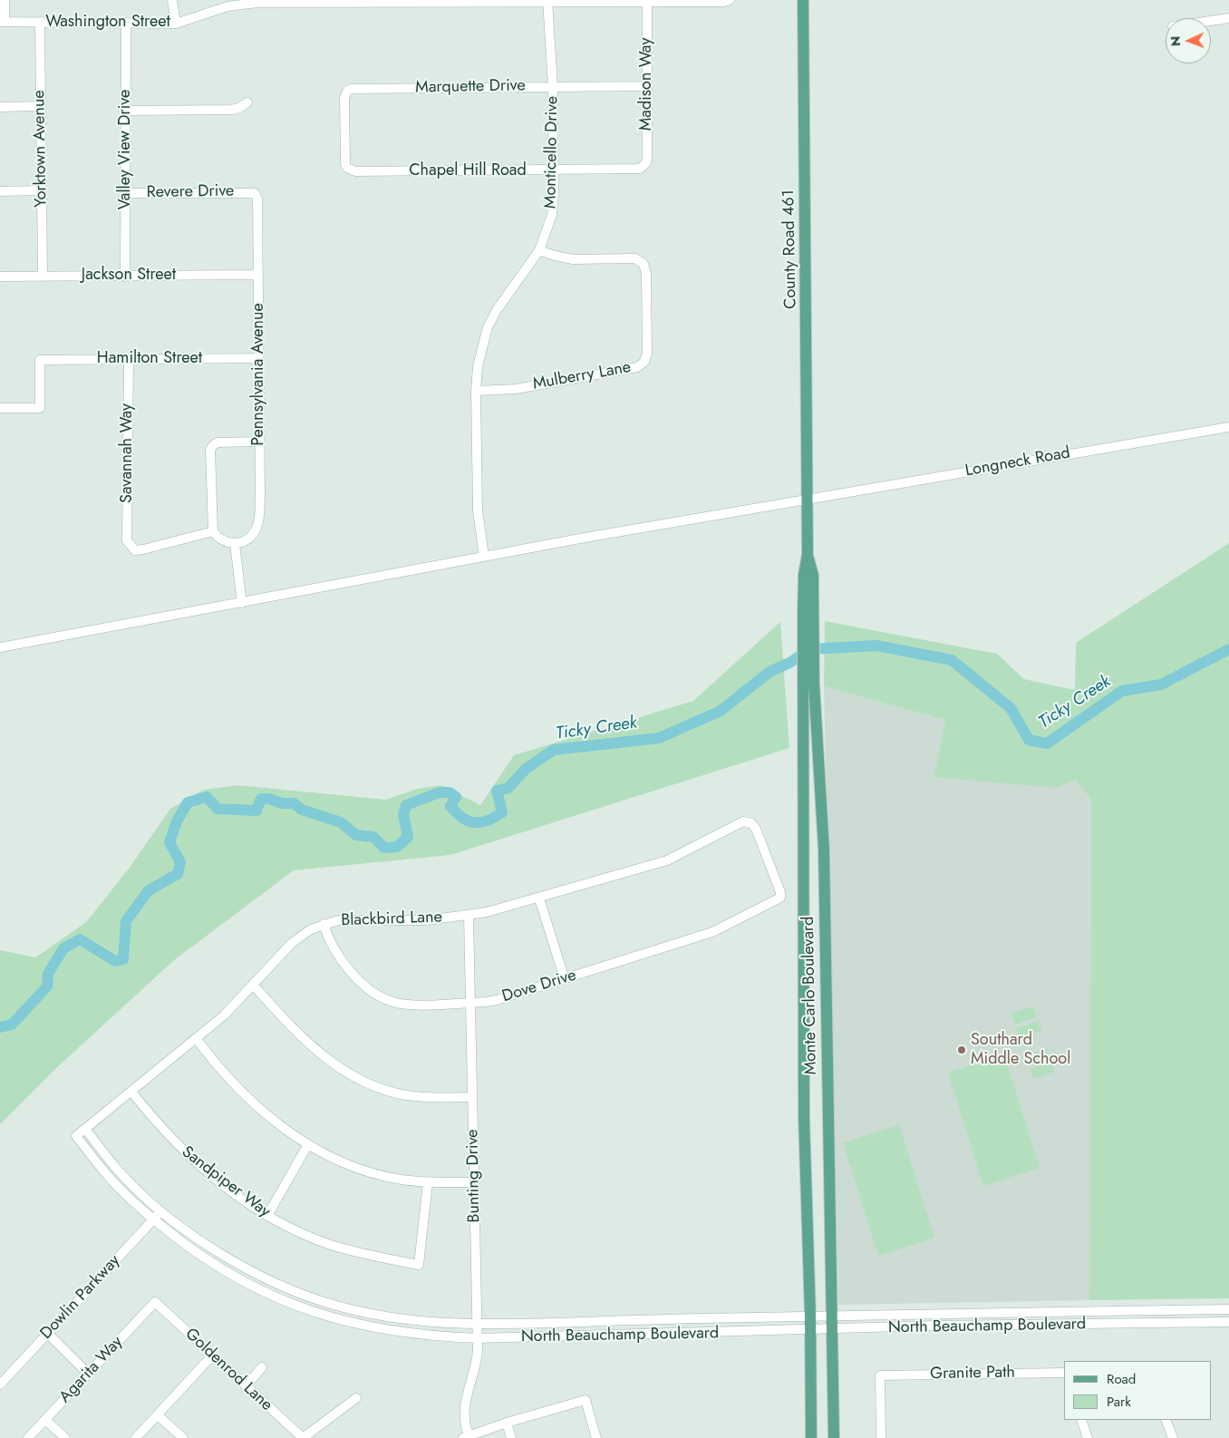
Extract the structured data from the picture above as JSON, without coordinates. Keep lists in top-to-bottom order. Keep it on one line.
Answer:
{"streets":{"main road":["County Road 461","Monte Carlo Boulevard"],"street":["Washington Street","Madison Way","Marquette Drive","Yorktown Avenue","Valley View Drive","Monticello Drive","Chapel Hill Road","Revere Drive","Jackson Street","Hamilton Street","Pennsylvania Avenue","Mulberry Lane","Savannah Way","Longneck Road","Blackbird Lane","Dove Drive","Bunting Drive","Sandpiper Way","Dowlin Parkway","North Beauchamp Boulevard","Agarita Way","Goldenrod Lane","Granite Path"]},"crossings":[["Washington Street","Madison Way"],["Washington Street","Yorktown Avenue"],["Washington Street","Valley View Drive"],["Washington Street","Monticello Drive"],["Madison Way","Marquette Drive"],["Madison Way","Chapel Hill Road"],["Marquette Drive","Monticello Drive"],["Marquette Drive","Chapel Hill Road"],["Yorktown Avenue","Jackson Street"],["Valley View Drive","Revere Drive"],["Valley View Drive","Jackson Street"],["Monticello Drive","Chapel Hill Road"],["Monticello Drive","Mulberry Lane"],["Monticello Drive","Longneck Road"],["Revere Drive","Pennsylvania Avenue"],["County Road 461","Longneck Road"],["County Road 461","Monte Carlo Boulevard"],["Jackson Street","Pennsylvania Avenue"],["Hamilton Street","Pennsylvania Avenue"],["Hamilton Street","Savannah Way"],["Longneck Road","Monte Carlo Boulevard"],["Blackbird Lane","Dove Drive"],["Blackbird Lane","Bunting Drive"],["Blackbird Lane","Sandpiper Way"],["Blackbird Lane","North Beauchamp Boulevard"],["Dove Drive","Bunting Drive"],["Monte Carlo Boulevard","North Beauchamp Boulevard"],["Bunting Drive","North Beauchamp Boulevard"],["Dowlin Parkway","North Beauchamp Boulevard"],["Agarita Way","Goldenrod Lane"]],"water":["Ticky Creek"],"places":["Southard Middle School"],"legend":["Road","Park"],"north":"left"}
